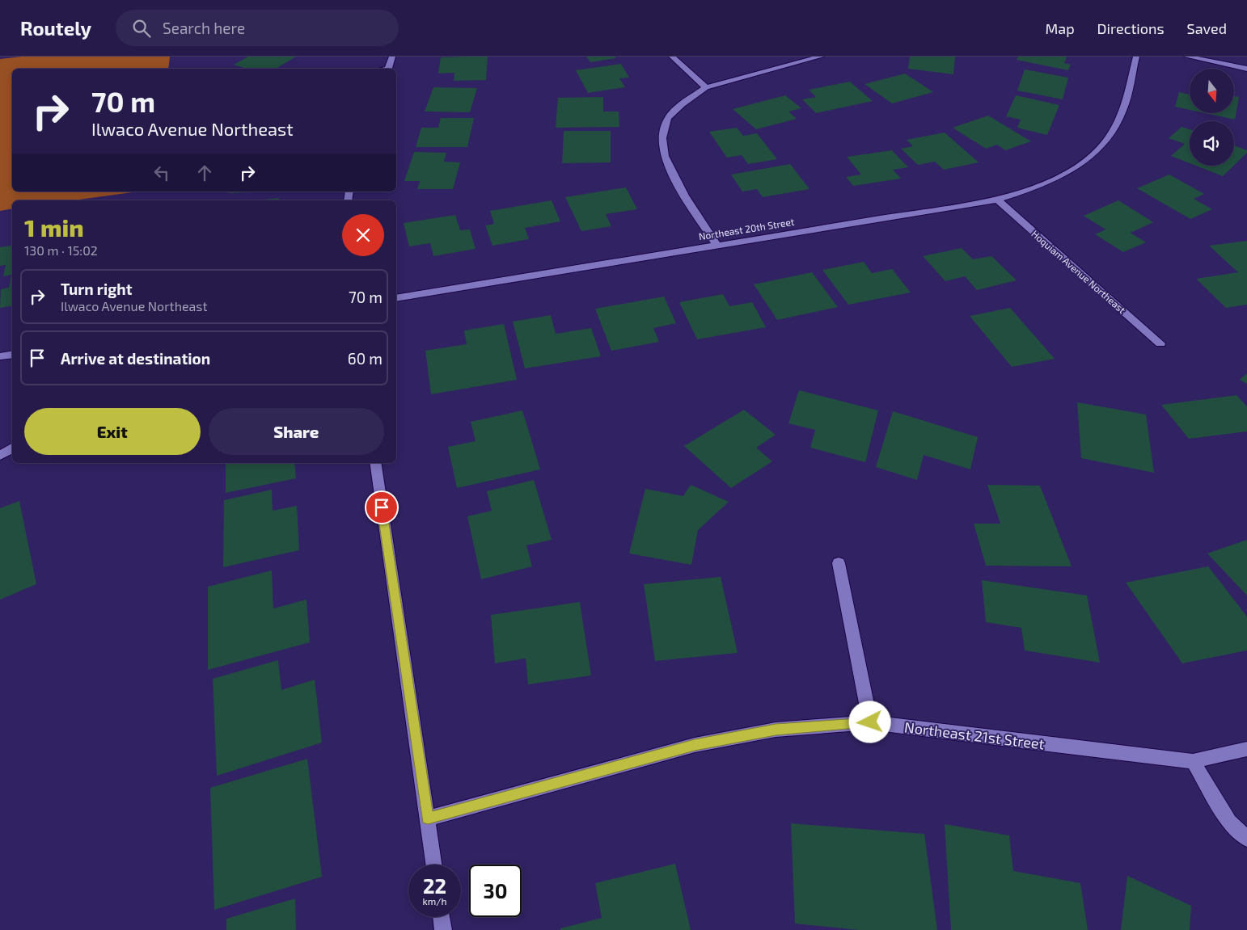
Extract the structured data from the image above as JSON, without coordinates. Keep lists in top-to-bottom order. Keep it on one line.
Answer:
{"streets":{"street":["Northeast 20th Street","Hoquiam Avenue Northeast","Northeast 21st Street"]},"crossings":[["Northeast 20th Street","Hoquiam Avenue Northeast"]],"north":"bottom","page":{"header":"Routely","search":"Search here","nav":["Map","Directions","Saved"],"turn":["70 m","Ilwaco Avenue Northeast"],"heading":["1 min","130 m · 15:02"],"list":[{"name":"Turn right","note":"Ilwaco Avenue Northeast","value":"70 m"},{"name":"Arrive at destination","value":"60 m"}],"buttons":["Exit","Share"],"speed":"22 km/h","limit":"30"}}
